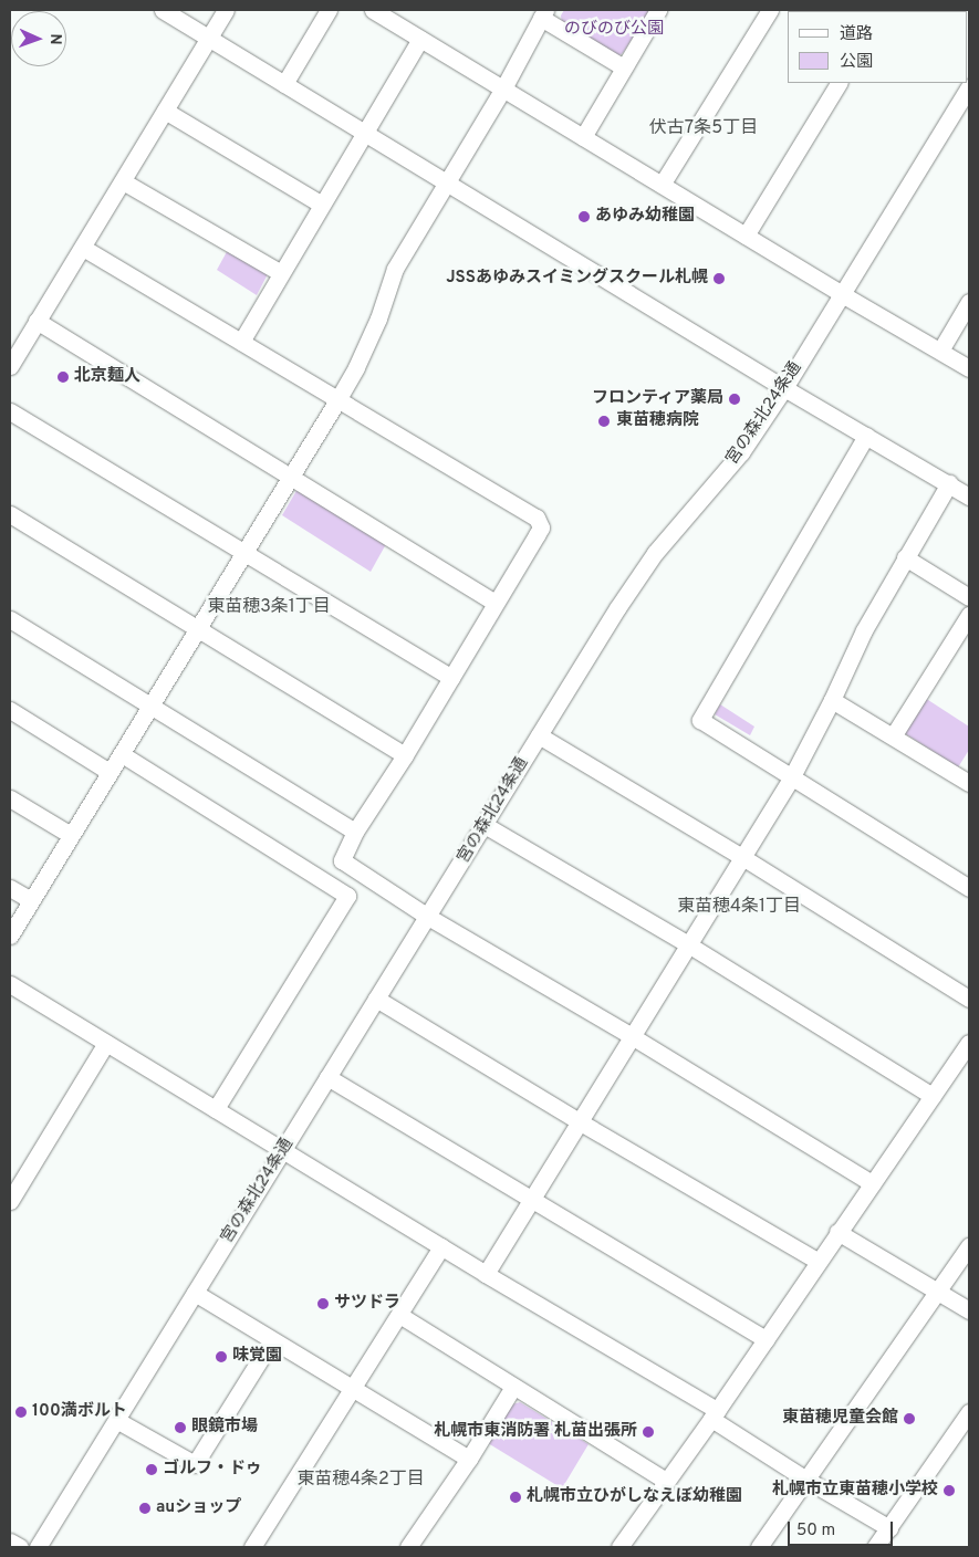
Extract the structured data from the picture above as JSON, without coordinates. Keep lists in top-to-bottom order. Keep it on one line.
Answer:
{"streets":{"street":["宮の森北24条通"]},"districts":["伏古7条5丁目","東苗穂3条1丁目","東苗穂4条1丁目","東苗穂4条2丁目"],"parks":["のびのび公園"],"places":["あゆみ幼稚園","JSSあゆみスイミングスクール札幌","北京麺人","フロンティア薬局","東苗穂病院","サツドラ","味覚園","100満ボルト","東苗穂児童会館","眼鏡市場","札幌市東消防署 札苗出張所","ゴルフ・ドゥ","札幌市立東苗穂小学校","札幌市立ひがしなえぼ幼稚園","auショップ"],"legend":["道路","公園"],"scale_bar":"50 m","north":"right"}
